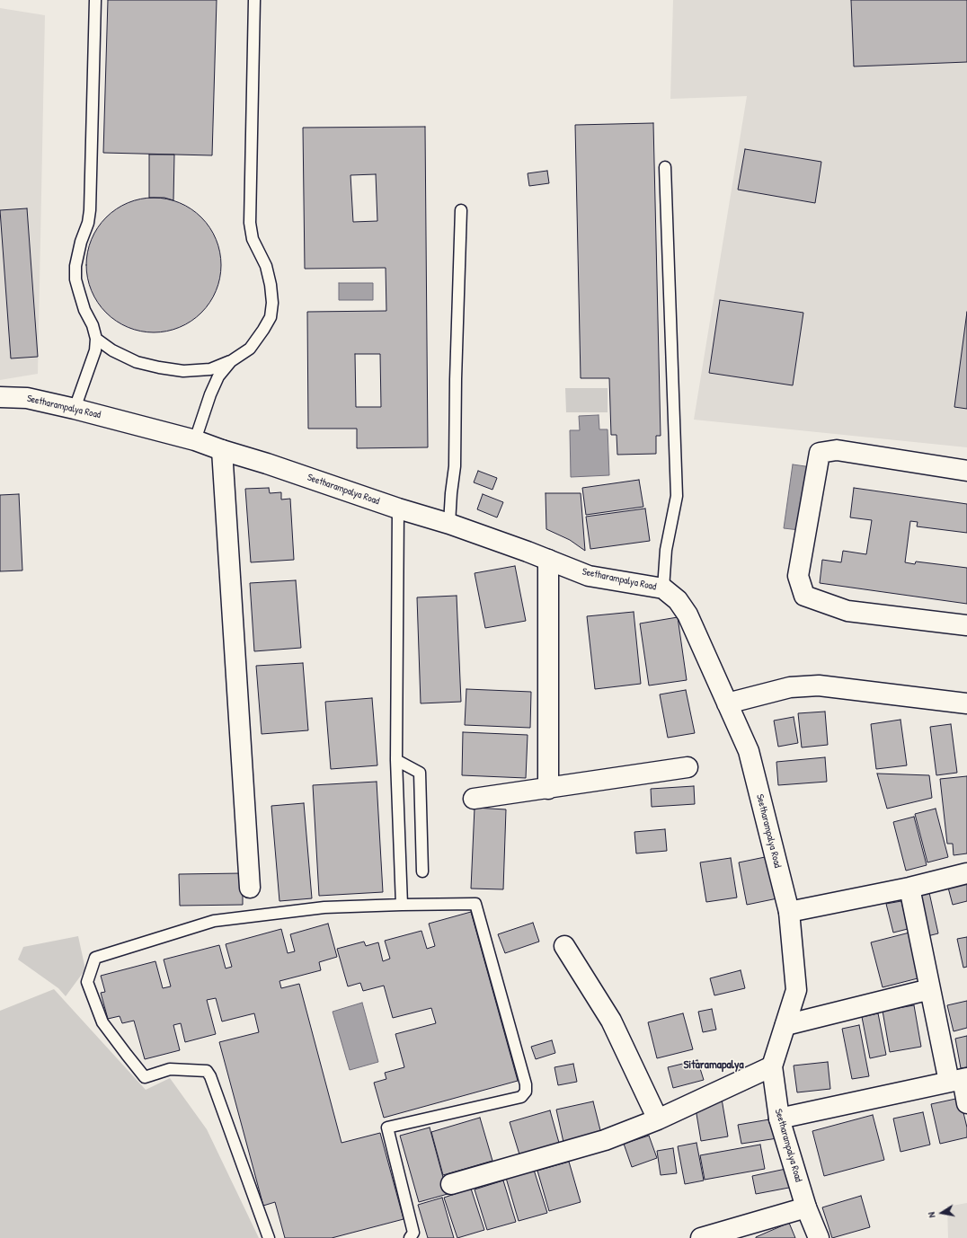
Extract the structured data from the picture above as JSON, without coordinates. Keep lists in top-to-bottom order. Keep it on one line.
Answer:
{"streets":{"street":["Seetharampalya Road"]},"districts":["Sitaramapalya"],"north":"left"}
